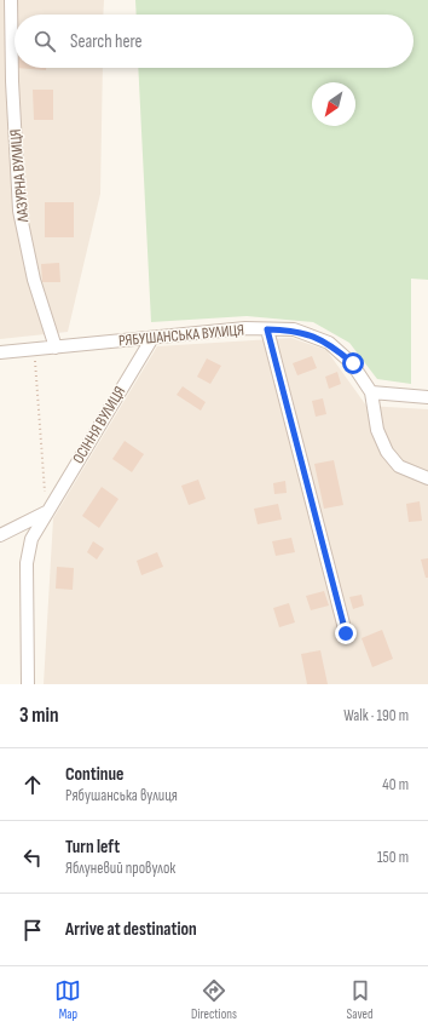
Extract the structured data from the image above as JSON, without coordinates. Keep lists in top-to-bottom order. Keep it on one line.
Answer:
{"streets":{"street":["ЛАЗУРНА ВУЛИЦЯ","РЯБУШАНСЬКА ВУЛИЦЯ","ОСІННЯ ВУЛИЦЯ"]},"crossings":[["ЛАЗУРНА ВУЛИЦЯ","РЯБУШАНСЬКА ВУЛИЦЯ"],["РЯБУШАНСЬКА ВУЛИЦЯ","ОСІННЯ ВУЛИЦЯ"]],"north":"bottom left","page":{"search":"Search here","heading":["3 min","Walk · 190 m"],"list":[["Continue","Рябушанська вулиця","40 m"],["Turn left","Яблуневий провулок","150 m"],"Arrive at destination"],"nav":["Map","Directions","Saved"]}}
